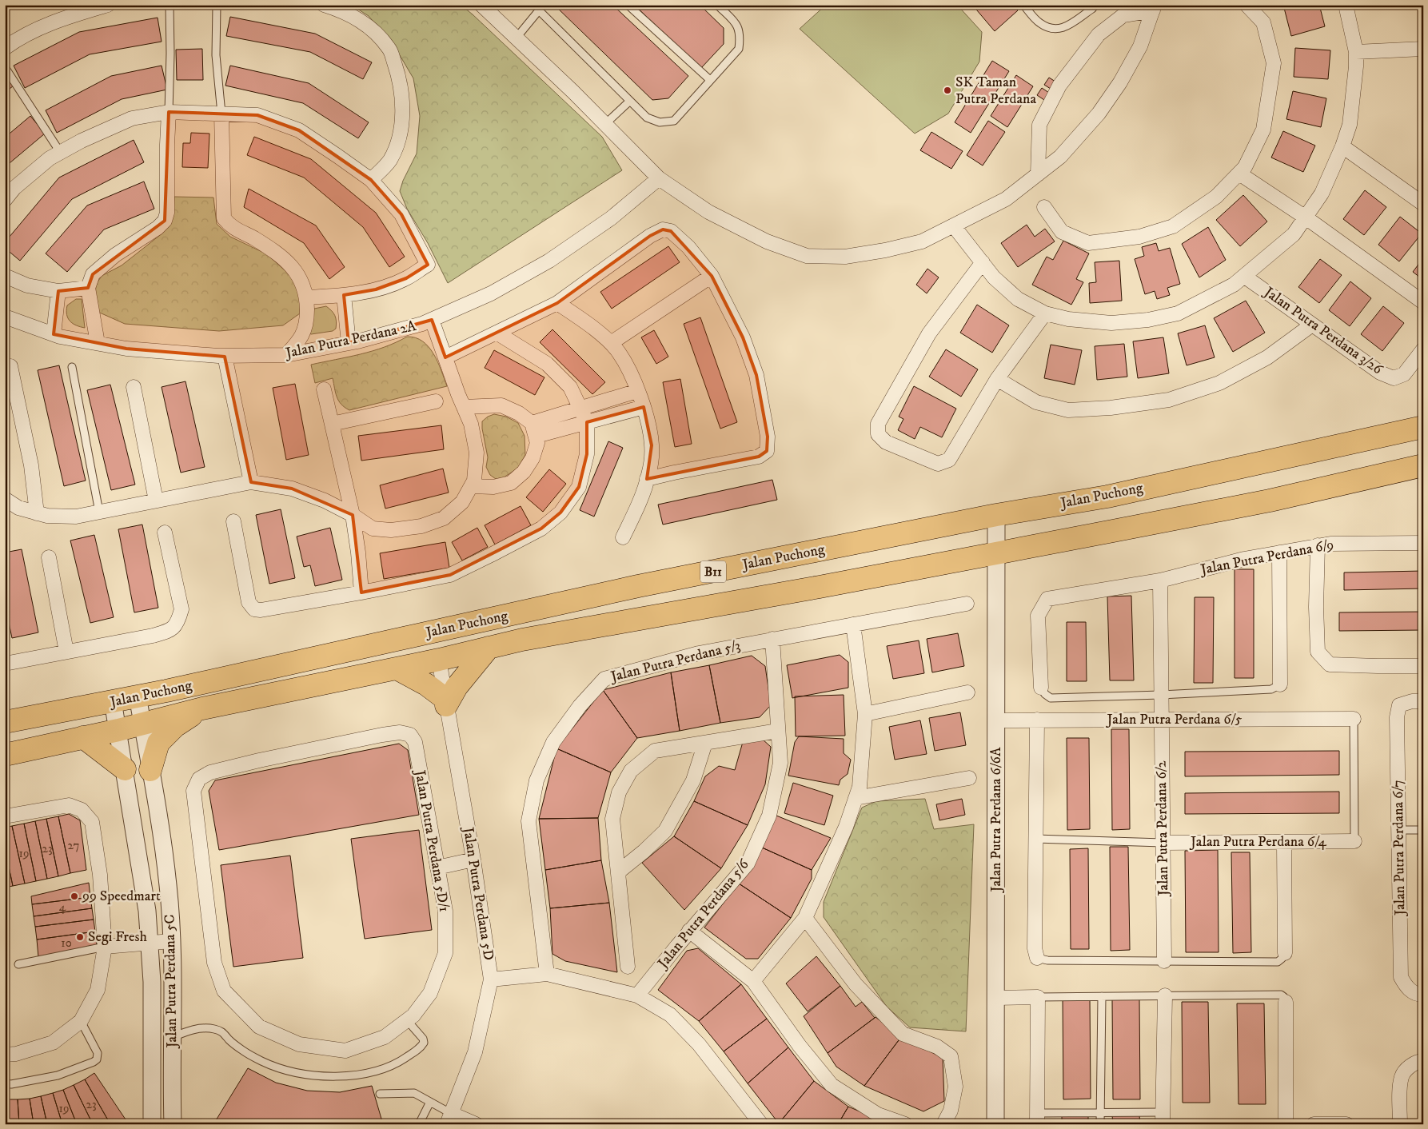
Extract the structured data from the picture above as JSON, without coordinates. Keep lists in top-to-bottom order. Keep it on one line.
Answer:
{"streets":{"main road":["Jalan Puchong","B11"],"street":["Jalan Putra Perdana 3/26","Jalan Putra Perdana 2A","Jalan Putra Perdana 6/9","Jalan Putra Perdana 5/3","Jalan Putra Perdana 6/5","Jalan Putra Perdana 6/6A","Jalan Putra Perdana 6/2","Jalan Putra Perdana 5D/1","Jalan Putra Perdana 6/4","Jalan Putra Perdana 6/7","Jalan Putra Perdana 5D","Jalan Putra Perdana 5/6","Jalan Putra Perdana 5C"]},"crossings":[["Jalan Puchong","Jalan Putra Perdana 6/6A"],["Jalan Puchong","Jalan Putra Perdana 5D"],["Jalan Puchong","Jalan Putra Perdana 5C"],["Jalan Putra Perdana 6/9","Jalan Putra Perdana 6/2"],["Jalan Putra Perdana 5/3","Jalan Putra Perdana 5/6"],["Jalan Putra Perdana 6/5","Jalan Putra Perdana 6/6A"],["Jalan Putra Perdana 6/5","Jalan Putra Perdana 6/2"],["Jalan Putra Perdana 6/2","Jalan Putra Perdana 6/4"]],"places":["SK Taman Putra Perdana","99 Speedmart","Segi Fresh"],"house_numbers":["27","23","19","4","10","23","19"]}
